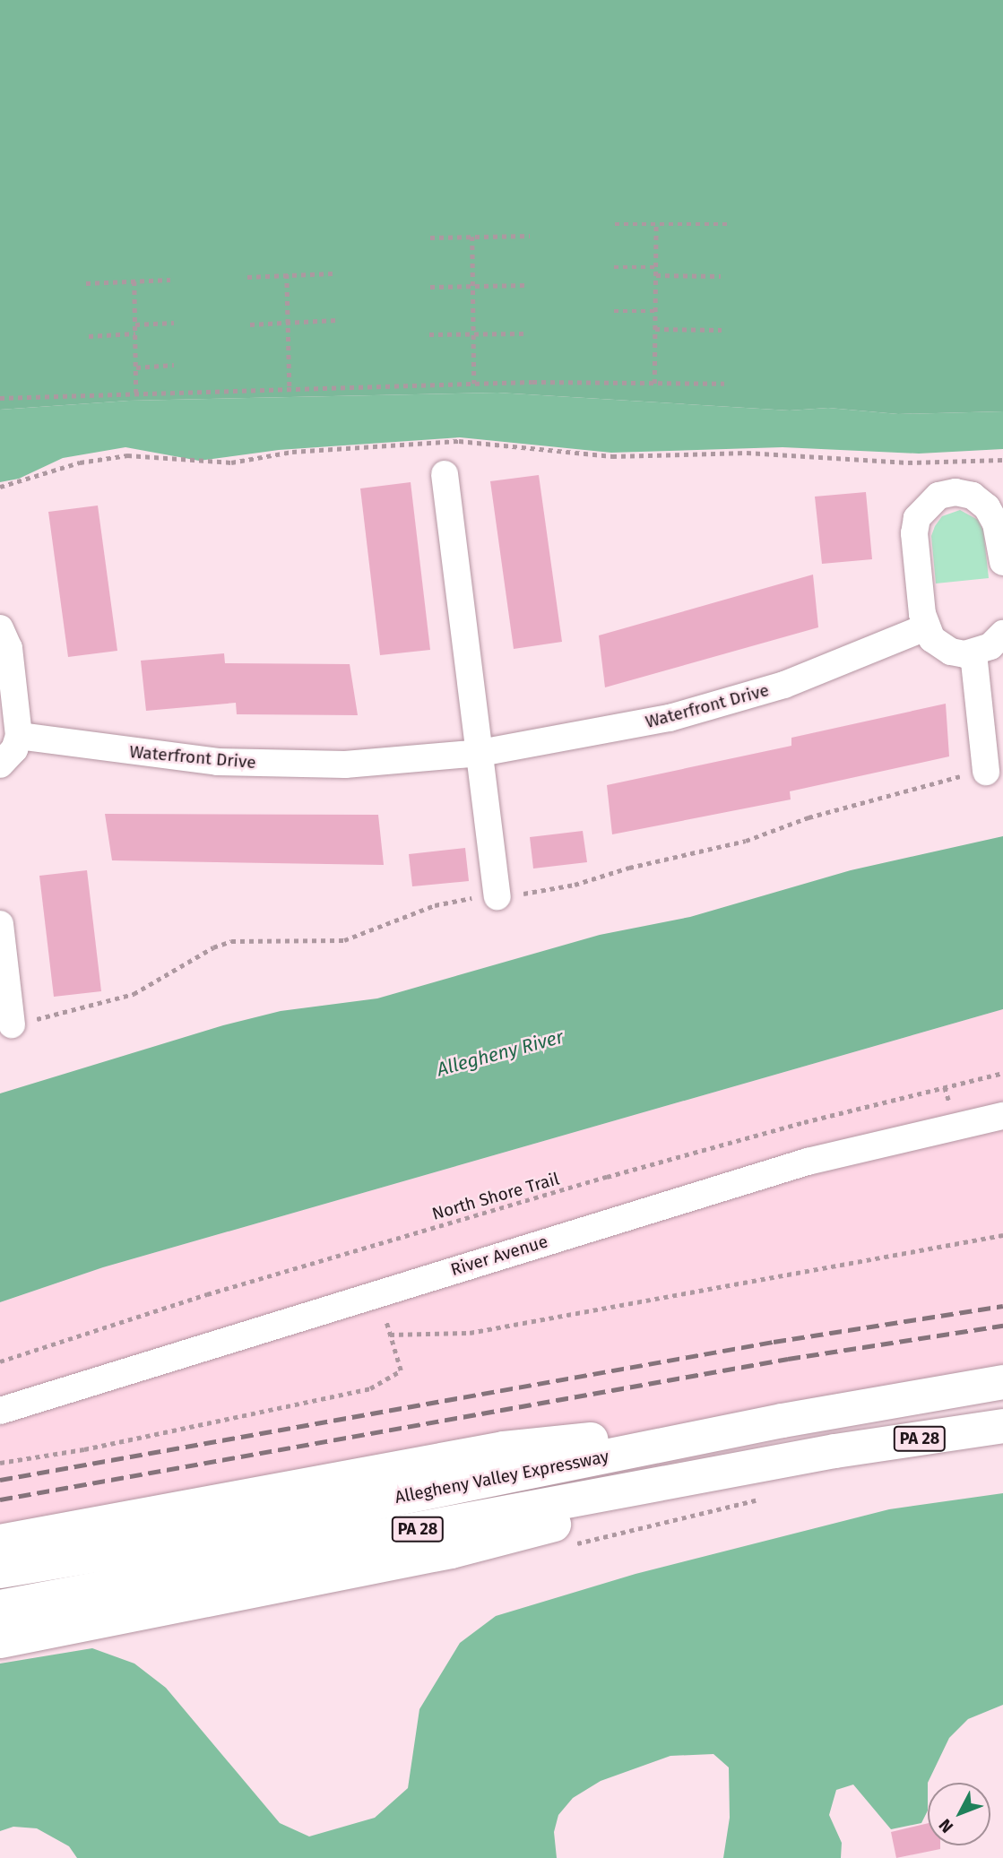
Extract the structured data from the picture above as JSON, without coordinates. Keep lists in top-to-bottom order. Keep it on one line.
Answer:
{"streets":{"highway":["PA 28","Allegheny Valley Expressway"],"street":["Waterfront Drive","River Avenue"],"path":["North Shore Trail"]},"water":["Allegheny River"],"north":"bottom left"}
